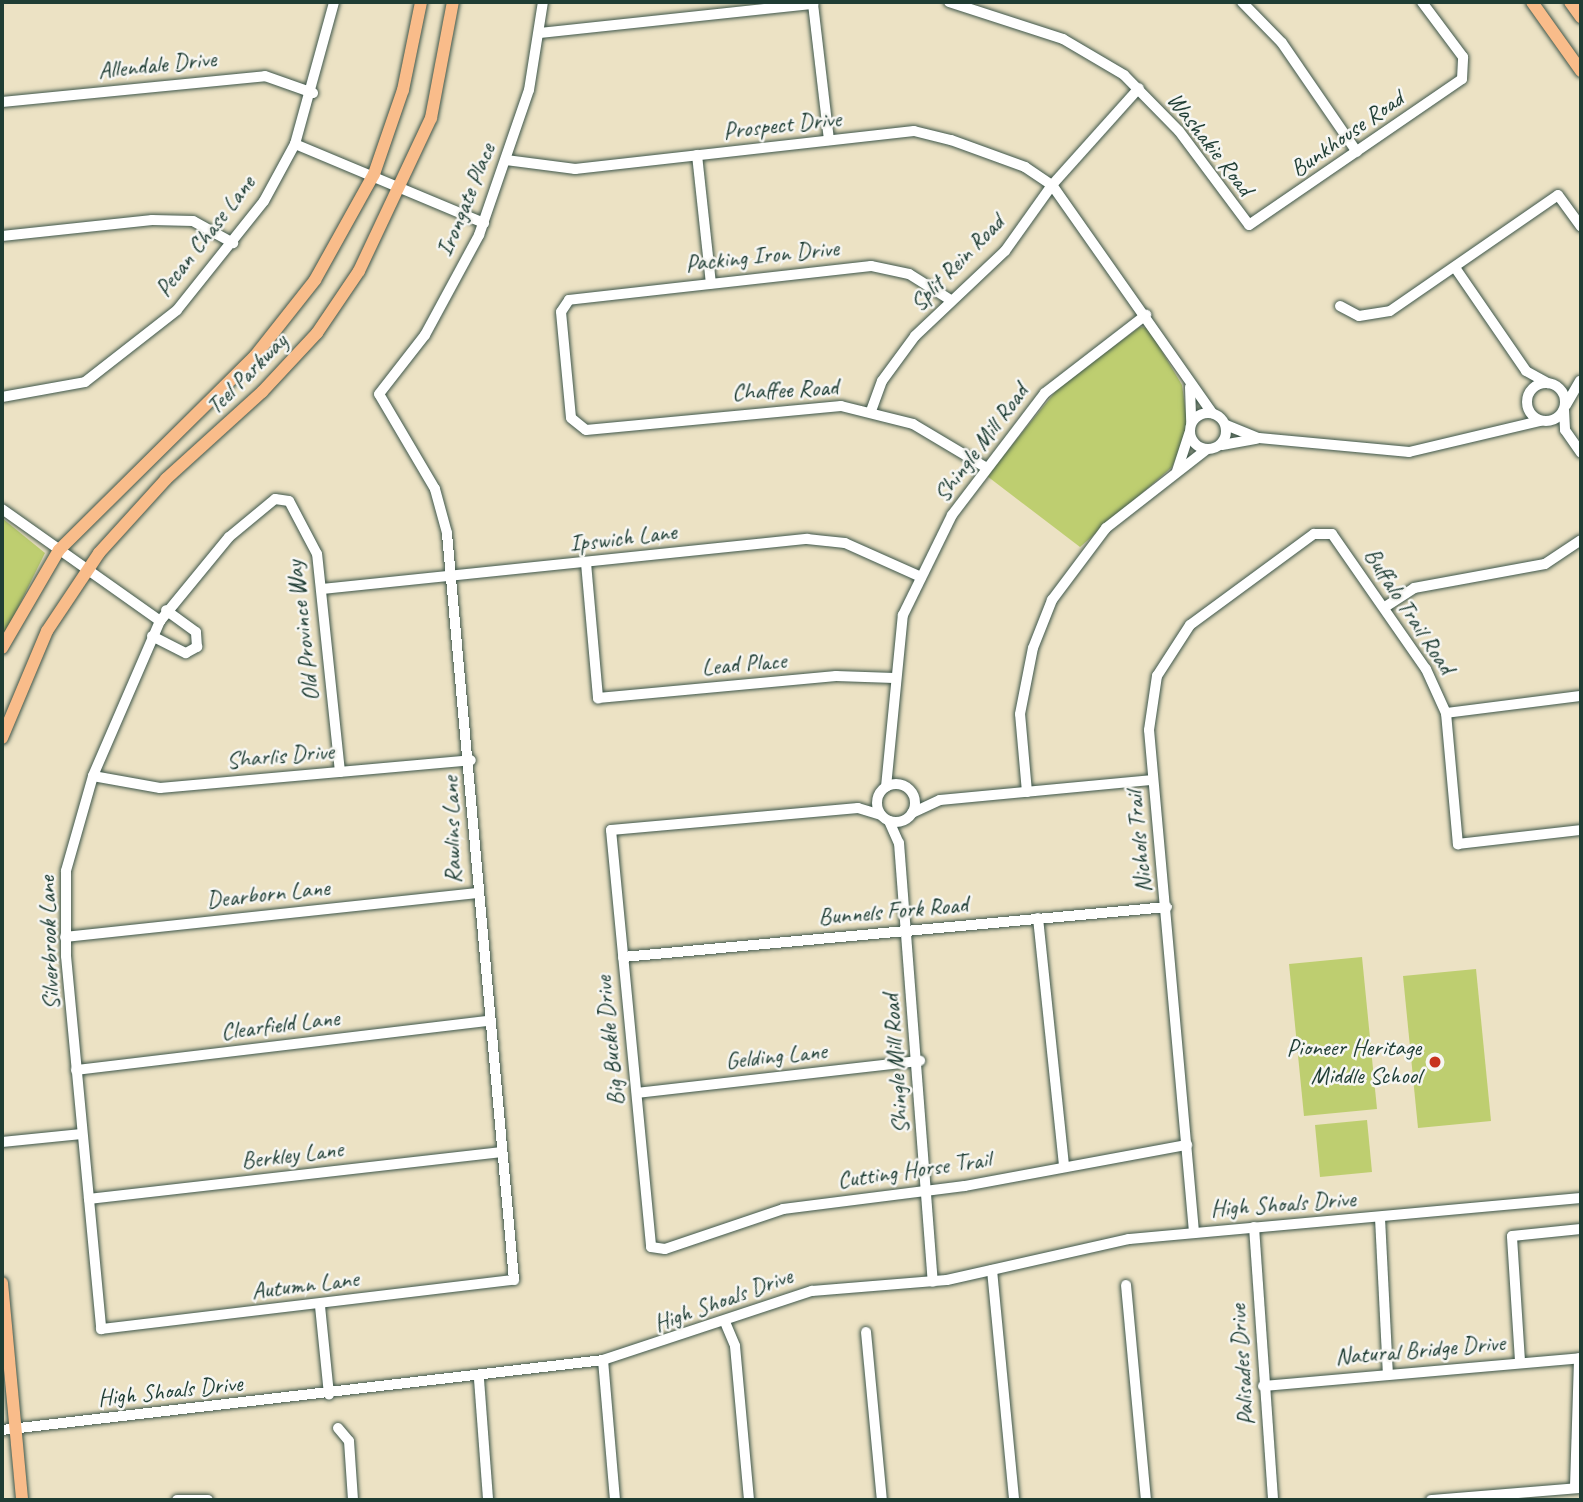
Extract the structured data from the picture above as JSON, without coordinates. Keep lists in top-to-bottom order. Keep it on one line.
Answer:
{"streets":{"main road":["Teel Parkway"],"street":["Allendale Drive","Prospect Drive","Bunkhouse Road","Washakie Road","Irongate Place","Pecan Chase Lane","Packing Iron Drive","Split Rein Road","Chaffee Road","Shingle Mill Road","Ipswich Lane","Buffalo Trail Road","Old Province Way","Lead Place","Sharlis Drive","Rawlins Lane","Nichols Trail","Dearborn Lane","Bunnels Fork Road","Silverbrook Lane","Clearfield Lane","Big Buckle Drive","Gelding Lane","Berkley Lane","Cutting Horse Trail","High Shoals Drive","Autumn Lane","Natural Bridge Drive","Palisades Drive"]},"crossings":[["Allendale Drive","Pecan Chase Lane"],["Prospect Drive","Irongate Place"],["Prospect Drive","Split Rein Road"],["Bunkhouse Road","Washakie Road"],["Washakie Road","Split Rein Road"],["Irongate Place","Rawlins Lane"],["Packing Iron Drive","Split Rein Road"],["Packing Iron Drive","Chaffee Road"],["Split Rein Road","Chaffee Road"],["Chaffee Road","Shingle Mill Road"],["Shingle Mill Road","Ipswich Lane"],["Shingle Mill Road","Lead Place"],["Shingle Mill Road","Bunnels Fork Road"],["Shingle Mill Road","Gelding Lane"],["Shingle Mill Road","Cutting Horse Trail"],["Shingle Mill Road","High Shoals Drive"],["Ipswich Lane","Old Province Way"],["Ipswich Lane","Lead Place"],["Ipswich Lane","Rawlins Lane"],["Buffalo Trail Road","Nichols Trail"],["Old Province Way","Sharlis Drive"],["Old Province Way","Silverbrook Lane"],["Sharlis Drive","Rawlins Lane"],["Sharlis Drive","Silverbrook Lane"],["Rawlins Lane","Dearborn Lane"],["Rawlins Lane","Clearfield Lane"],["Rawlins Lane","Berkley Lane"],["Rawlins Lane","Autumn Lane"],["Nichols Trail","Bunnels Fork Road"],["Nichols Trail","Cutting Horse Trail"],["Nichols Trail","High Shoals Drive"],["Dearborn Lane","Silverbrook Lane"],["Bunnels Fork Road","Big Buckle Drive"],["Silverbrook Lane","Clearfield Lane"],["Silverbrook Lane","Berkley Lane"],["Silverbrook Lane","Autumn Lane"],["Big Buckle Drive","Gelding Lane"],["Big Buckle Drive","Cutting Horse Trail"],["High Shoals Drive","Palisades Drive"],["Natural Bridge Drive","Palisades Drive"]],"places":["Pioneer Heritage Middle School"]}
